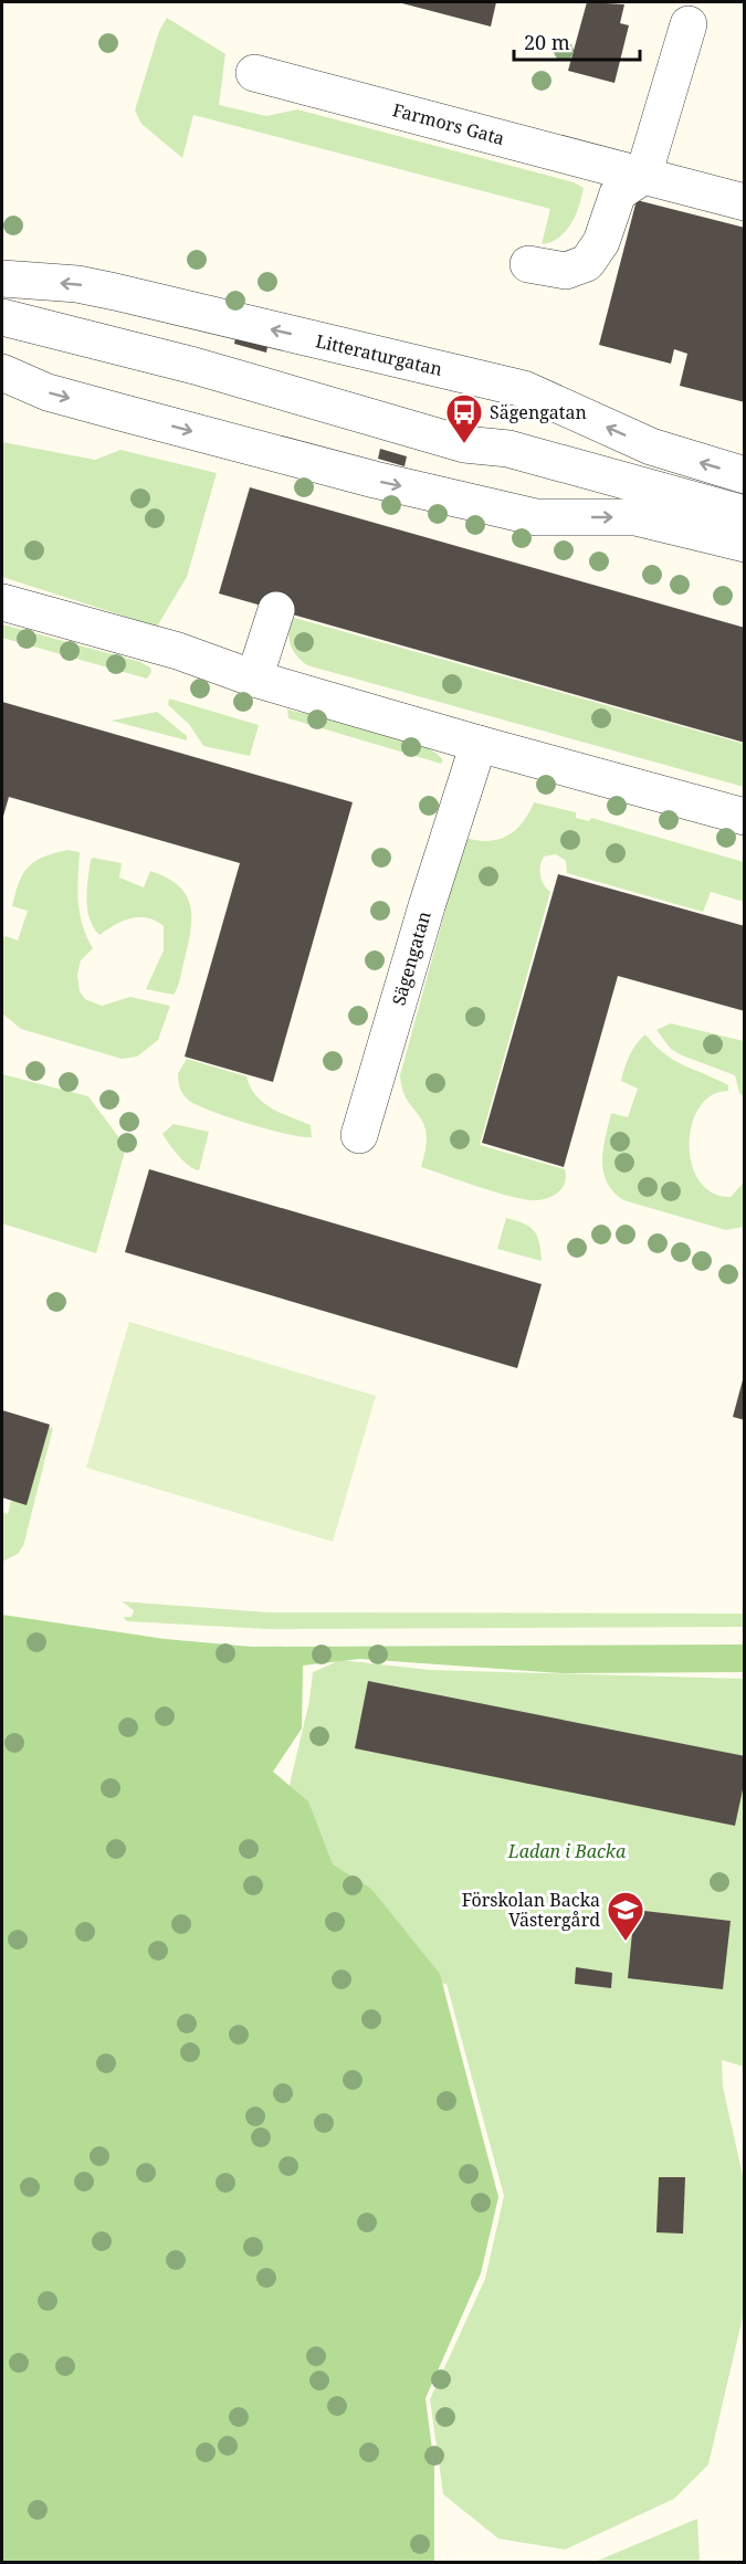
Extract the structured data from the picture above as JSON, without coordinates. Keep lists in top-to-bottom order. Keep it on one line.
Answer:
{"streets":{"street":["Farmors Gata","Litteraturgatan","Sägengatan"]},"parks":["Ladan i Backa"],"places":{"bus stop":["Sägengatan"],"school or university":["Förskolan Backa Västergård"]},"scale_bar":"20 m"}
